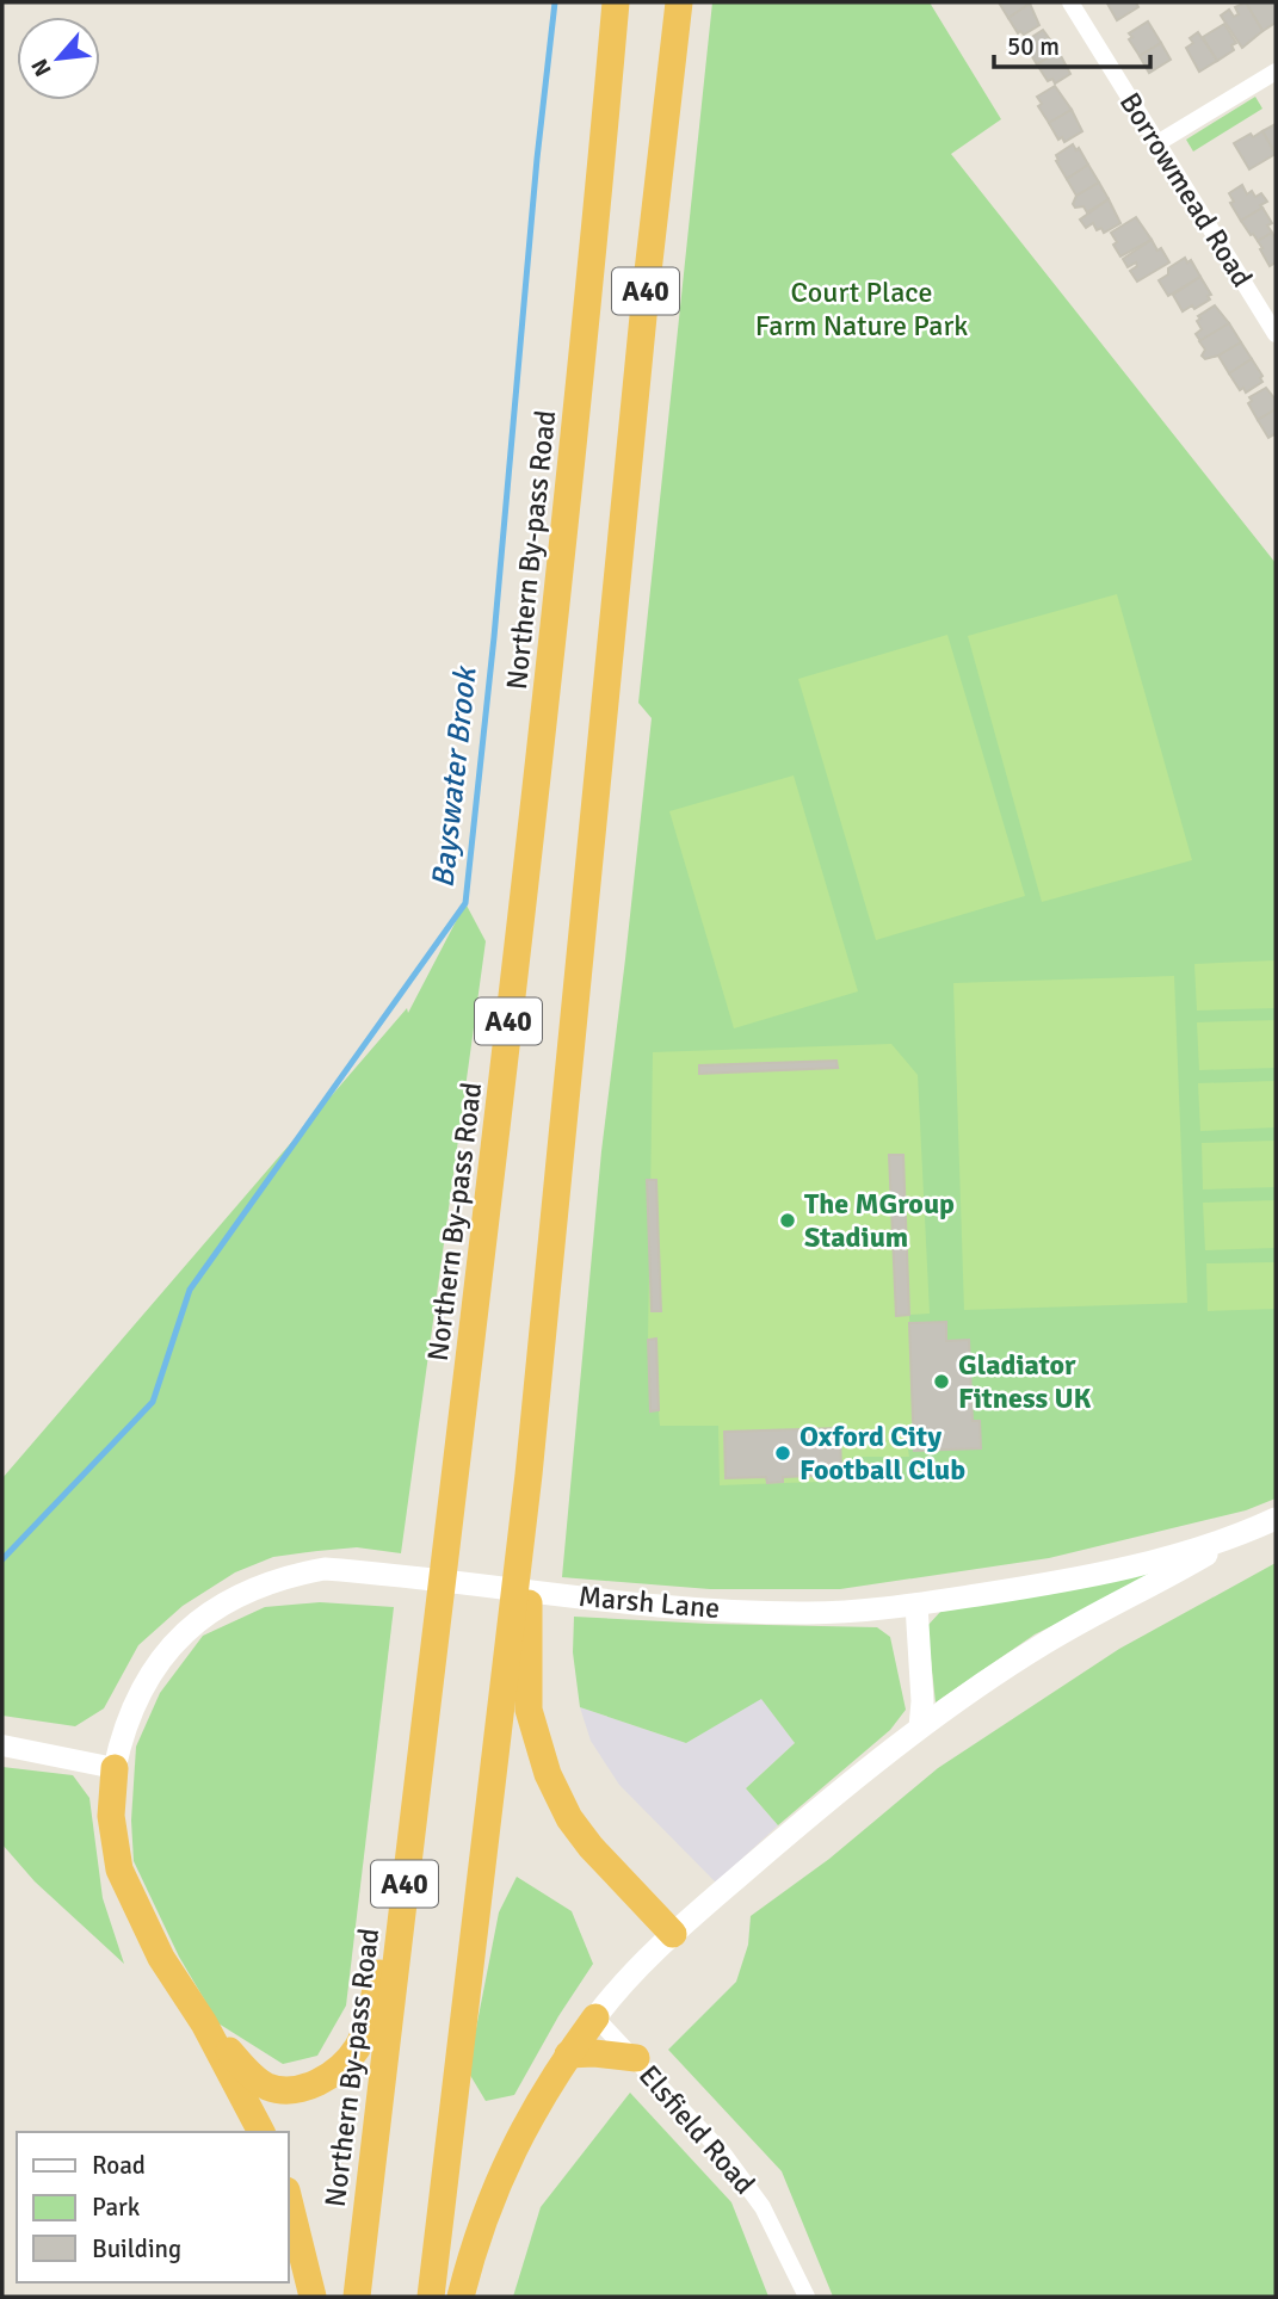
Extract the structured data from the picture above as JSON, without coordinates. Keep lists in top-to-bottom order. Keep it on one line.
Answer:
{"streets":{"highway":["A40","Northern By-pass Road"],"main road":["Marsh Lane"],"street":["Borrowmead Road","Elsfield Road"]},"water":["Bayswater Brook"],"parks":["Court Place Farm Nature Park"],"places":["The MGroup Stadium","Gladiator Fitness UK","Oxford City Football Club"],"legend":["Road","Park","Building"],"scale_bar":"50 m","north":"bottom left"}
